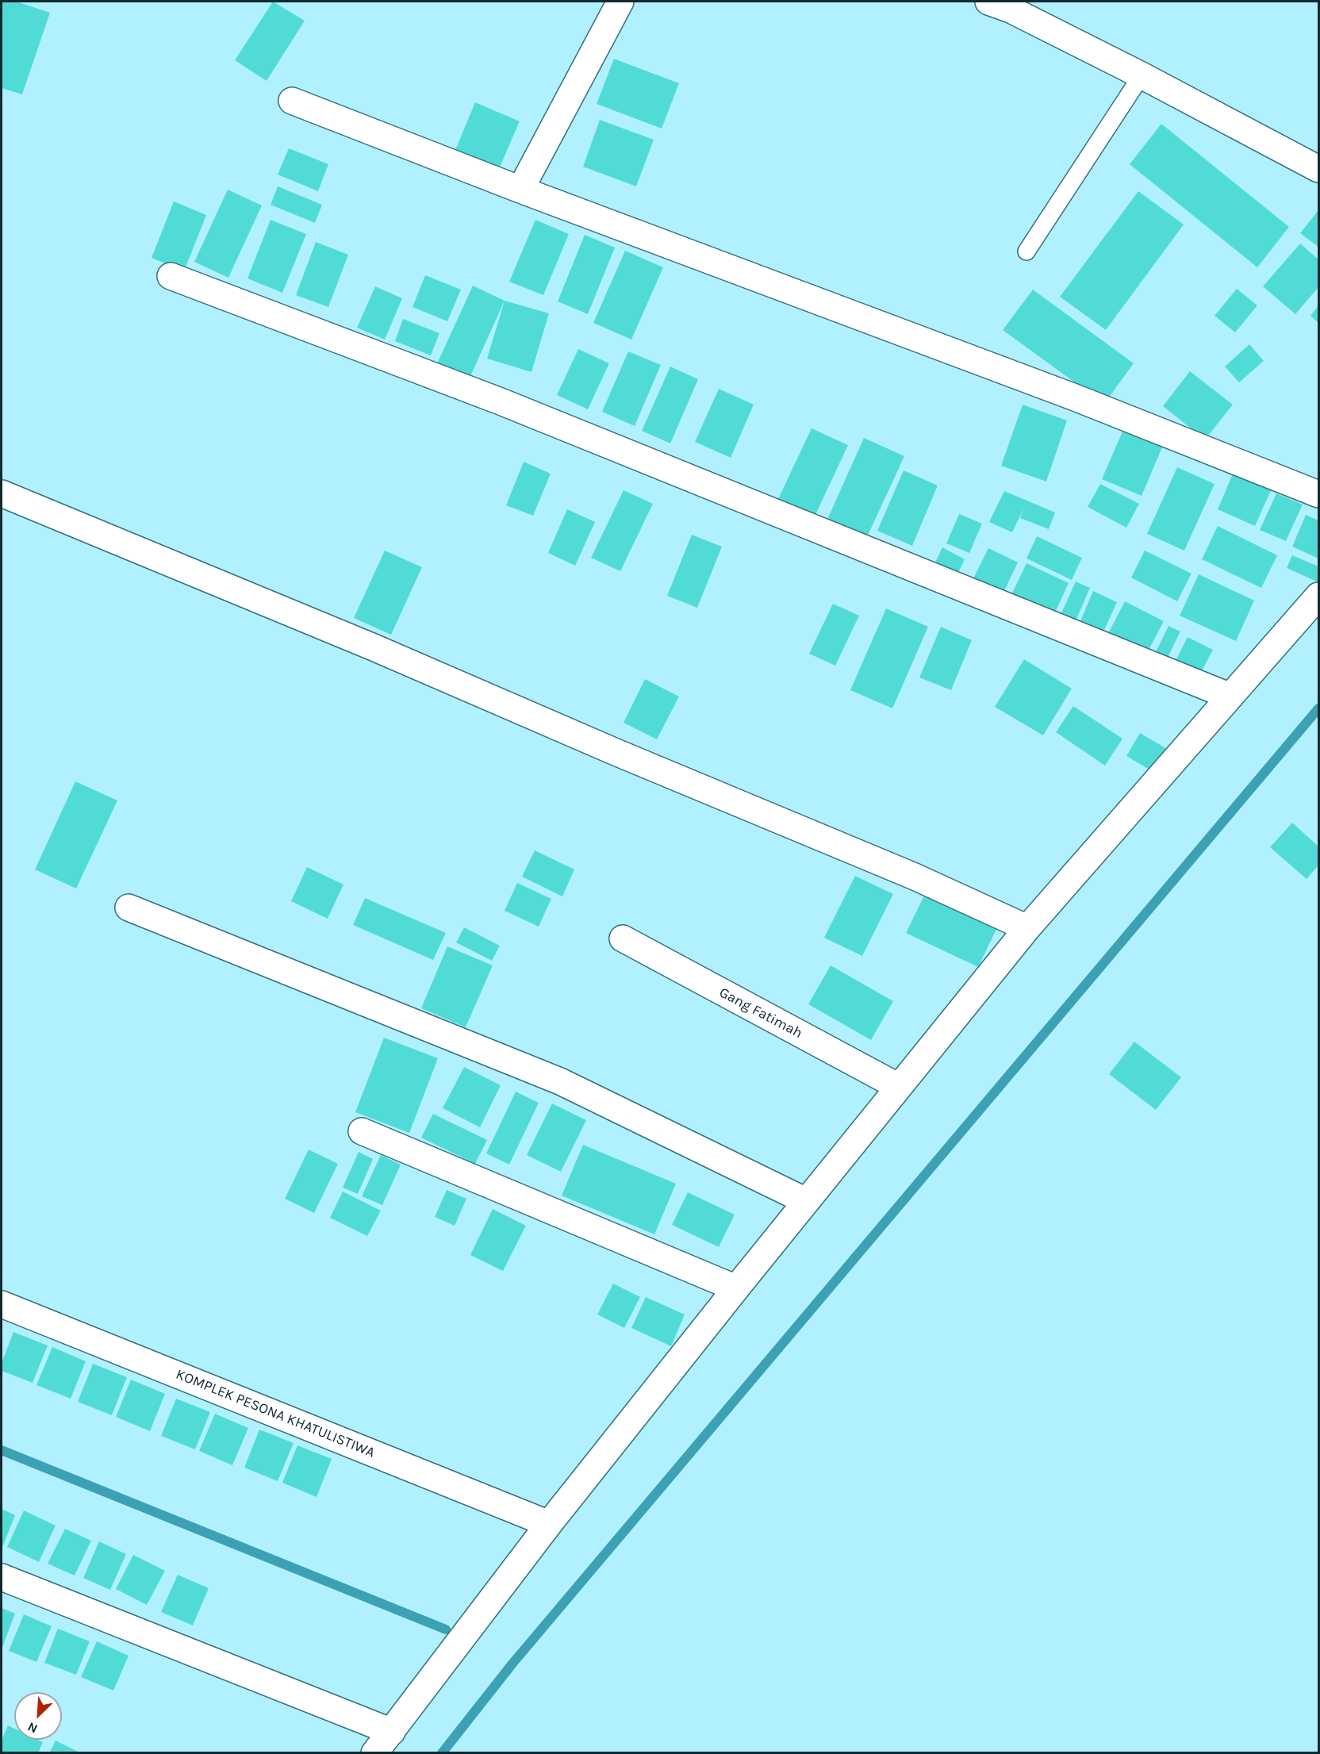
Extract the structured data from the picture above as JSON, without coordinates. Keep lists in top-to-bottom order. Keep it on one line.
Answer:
{"streets":{"street":["Gang Fatimah","KOMPLEK PESONA KHATULISTIWA"]},"north":"bottom left"}
